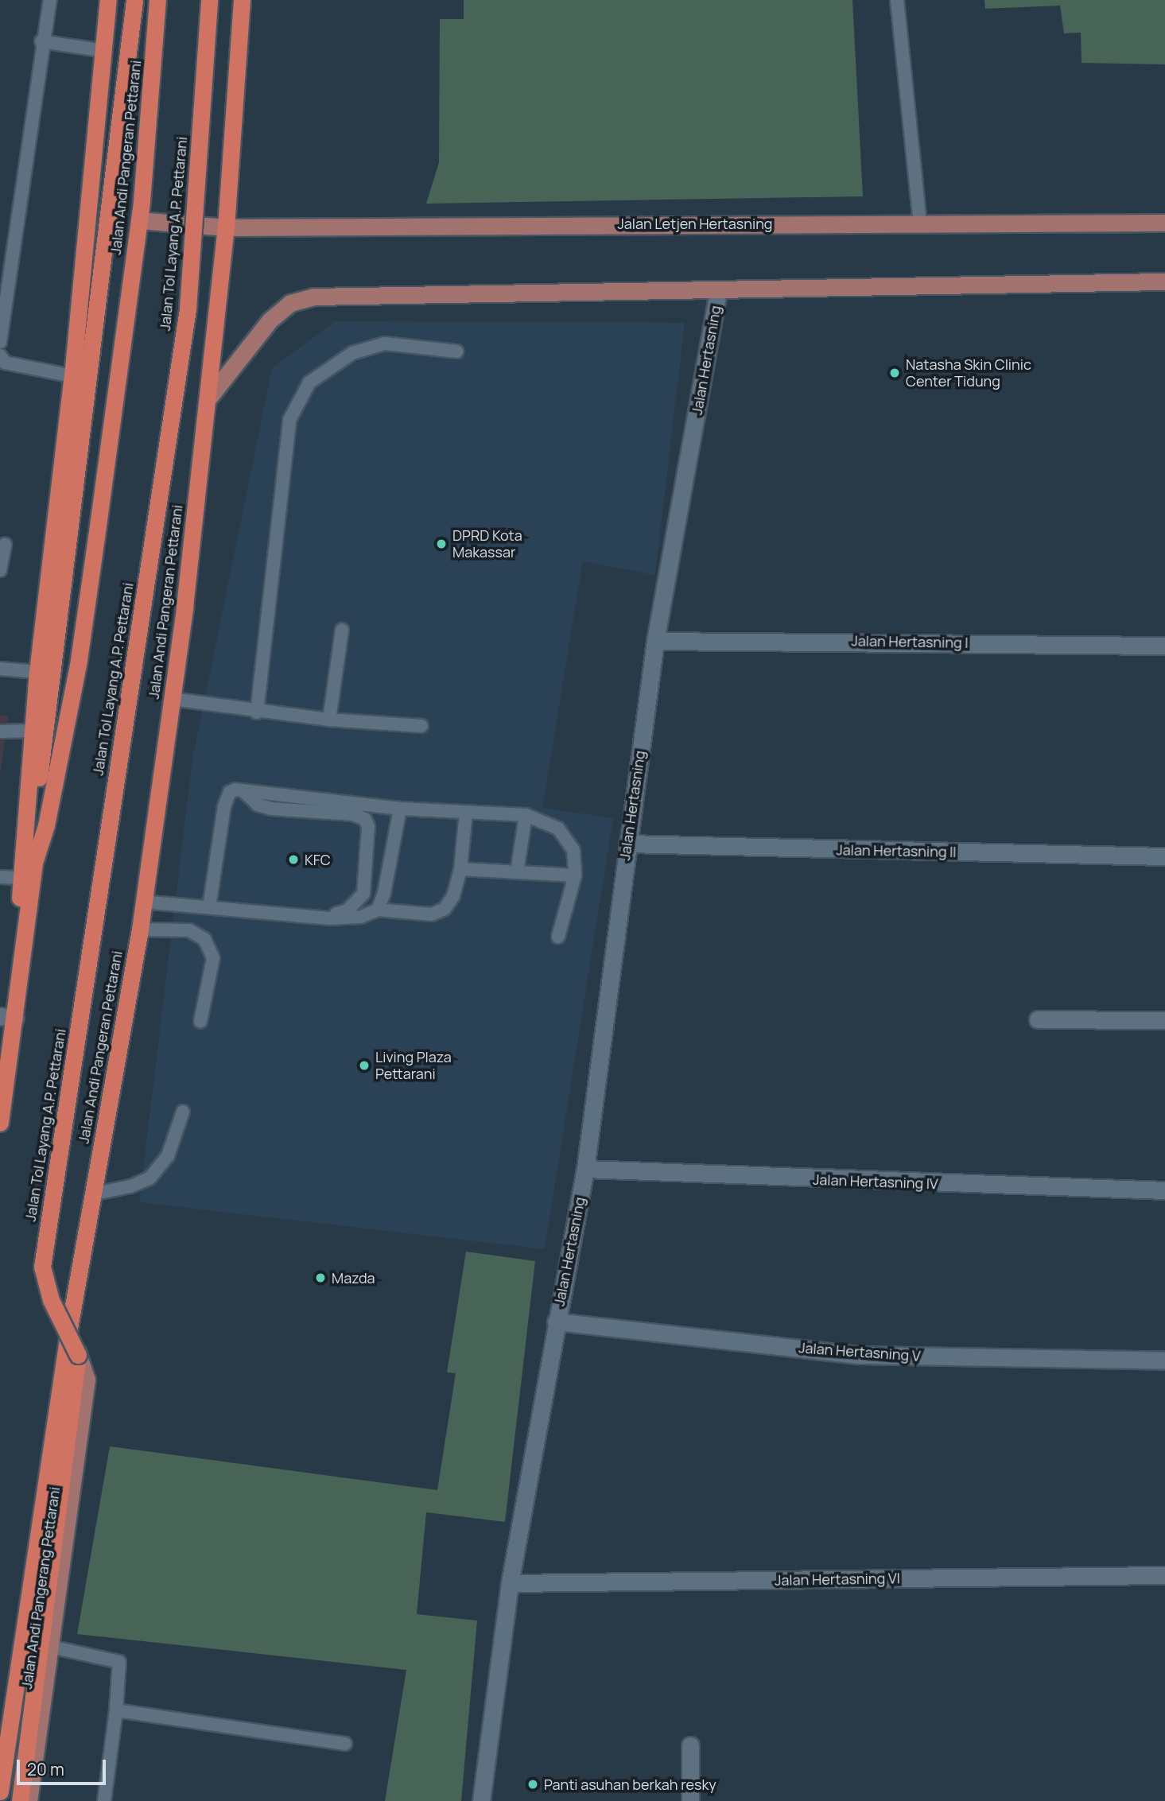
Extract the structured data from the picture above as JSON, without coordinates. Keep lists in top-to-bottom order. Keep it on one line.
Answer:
{"streets":{"highway":["Jalan Andi Pangeran Pettarani","Jalan Tol Layang A.P. Pettarani","Jalan Andi Pangerang Pettarani"],"main road":["Jalan Letjen Hertasning"],"street":["Jalan Hertasning","Jalan Hertasning I","Jalan Hertasning II","Jalan Hertasning IV","Jalan Hertasning V","Jalan Hertasning VI"]},"crossings":[["Jalan Andi Pangeran Pettarani","Jalan Letjen Hertasning"],["Jalan Andi Pangeran Pettarani","Jalan Andi Pangerang Pettarani"],["Jalan Hertasning","Jalan Hertasning I"],["Jalan Hertasning","Jalan Hertasning II"],["Jalan Hertasning","Jalan Hertasning IV"],["Jalan Hertasning","Jalan Hertasning V"],["Jalan Hertasning","Jalan Hertasning VI"]],"places":["Natasha Skin Clinic Center Tidung","DPRD Kota Makassar","KFC","Living Plaza Pettarani","Mazda","Panti asuhan berkah resky"],"scale_bar":"20 m"}
